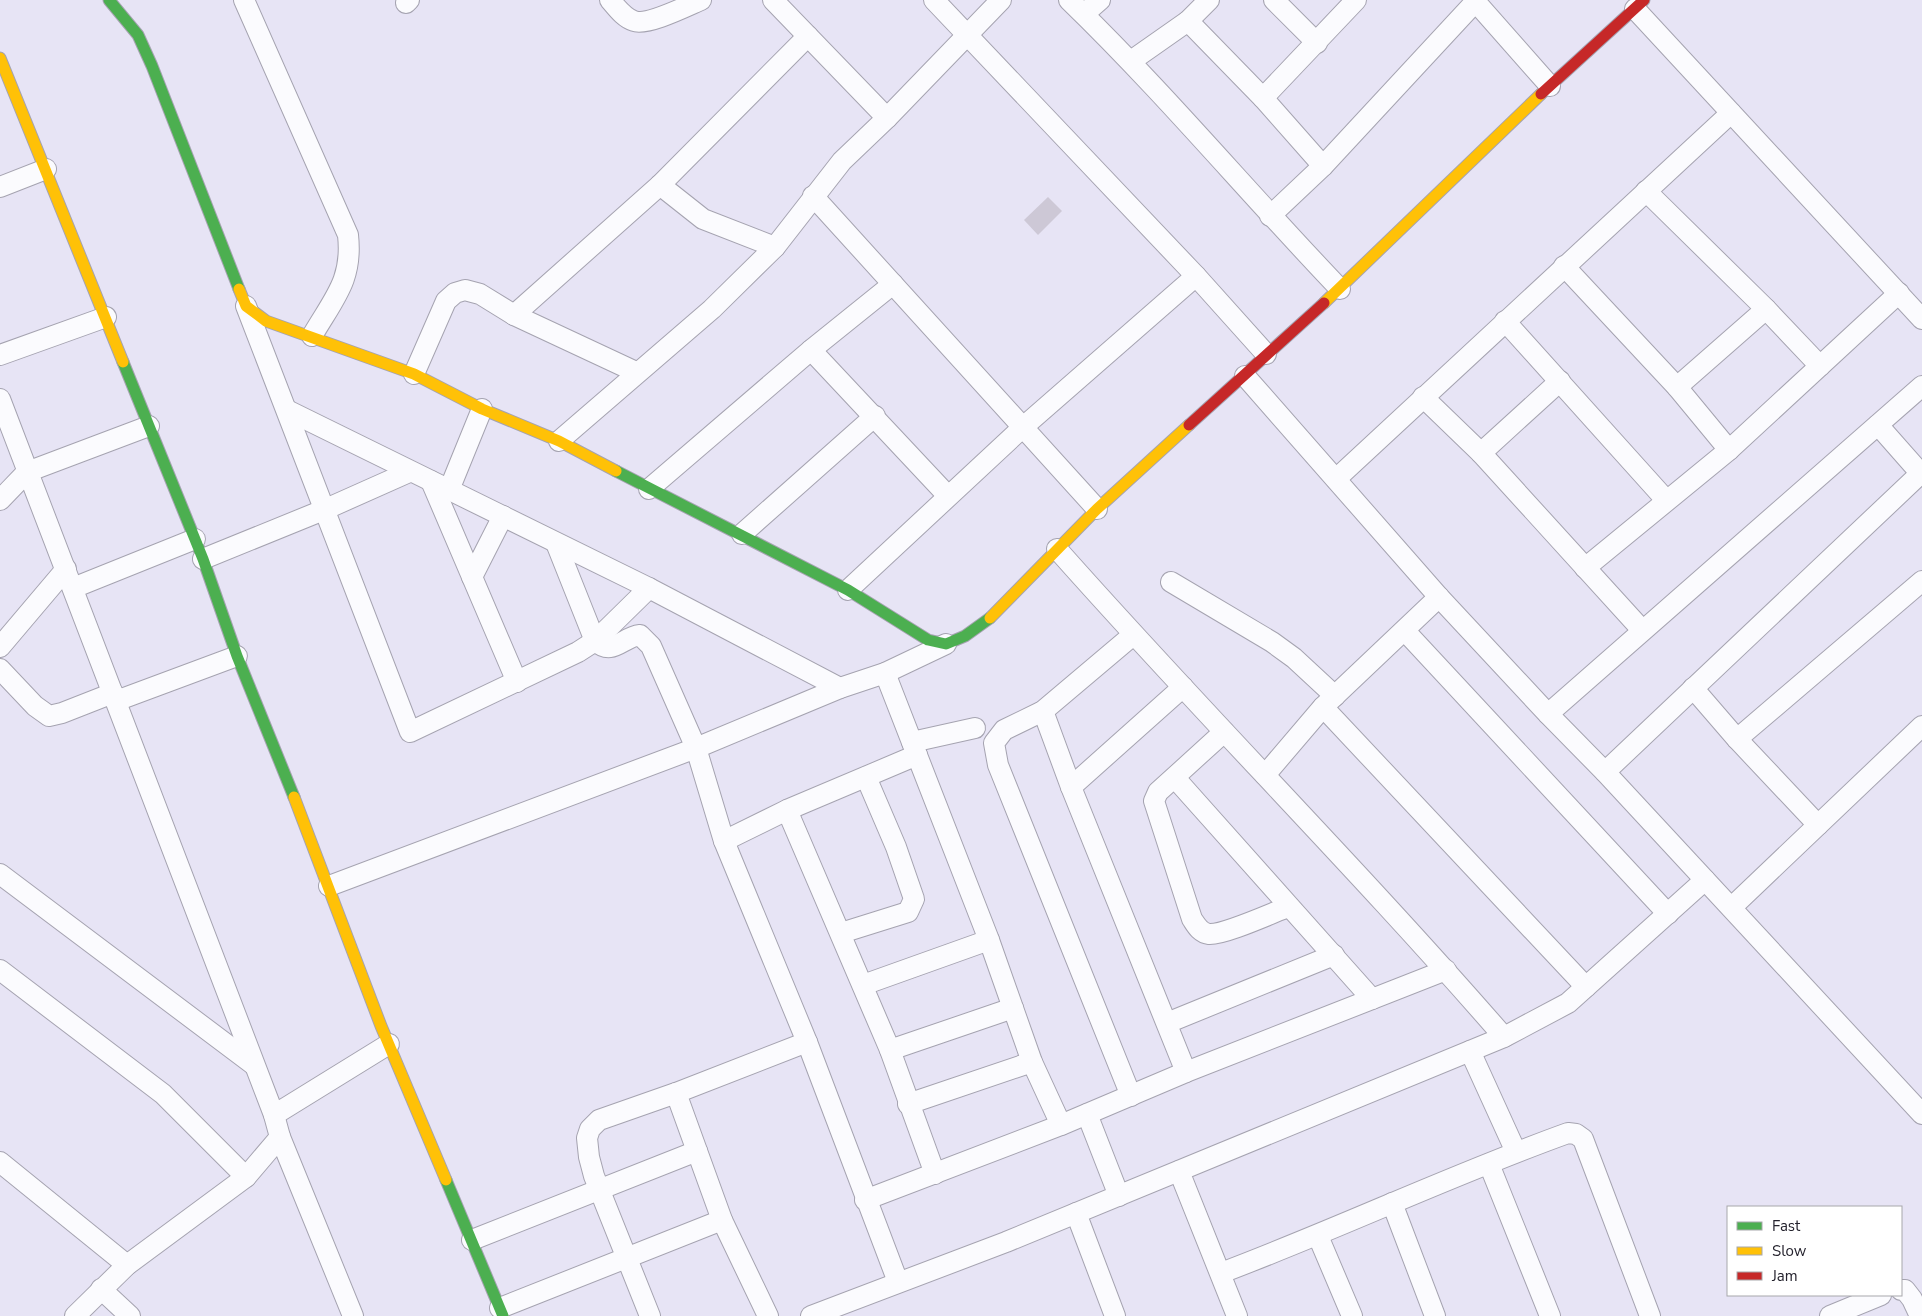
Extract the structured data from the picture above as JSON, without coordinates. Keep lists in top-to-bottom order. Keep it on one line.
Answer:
{"legend":["Fast","Slow","Jam"]}
